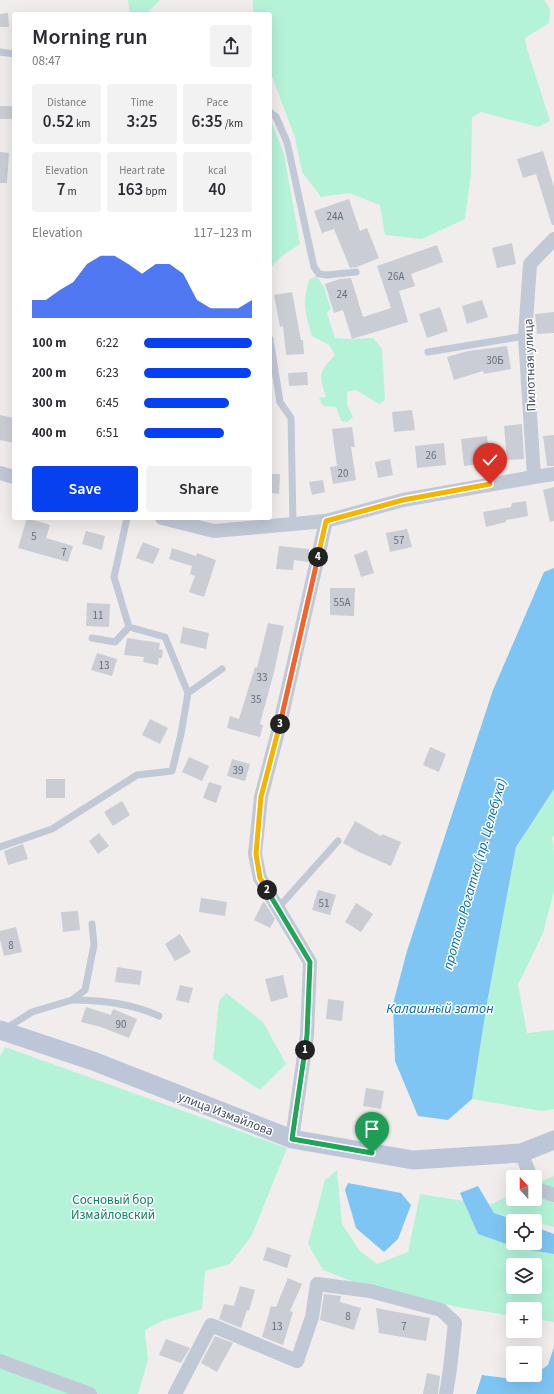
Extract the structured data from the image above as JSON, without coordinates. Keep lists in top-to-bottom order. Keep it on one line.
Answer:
{"streets":{"main road":["улица Измайлова"],"street":["Пилотная улица"]},"water":["протока Рогатка (пр. Целебуха)","Калашный затон"],"parks":["Сосновый бор Измайловский"],"house_numbers":["24А","26А","24","30Б","26","20","5","57","7","55А","11","13","33","35","39","51","8","90","8","13","7"],"north":"top","page":{"heading":["Morning run","08:47"],"stats":[["Distance","0.52 km"],["Time","3:25"],["Pace","6:35 /km"],["Elevation","7 m"],["Heart rate","163 bpm"],["kcal","40"]],"chart":["Elevation","117–123 m"],"list":[{"name":"100 m","note":"6:22"},{"name":"200 m","note":"6:23"},{"name":"300 m","note":"6:45"},{"name":"400 m","note":"6:51"}],"buttons":["Save","Share"],"pins":["4","3","2","1"],"map_buttons":["+","−"]}}
